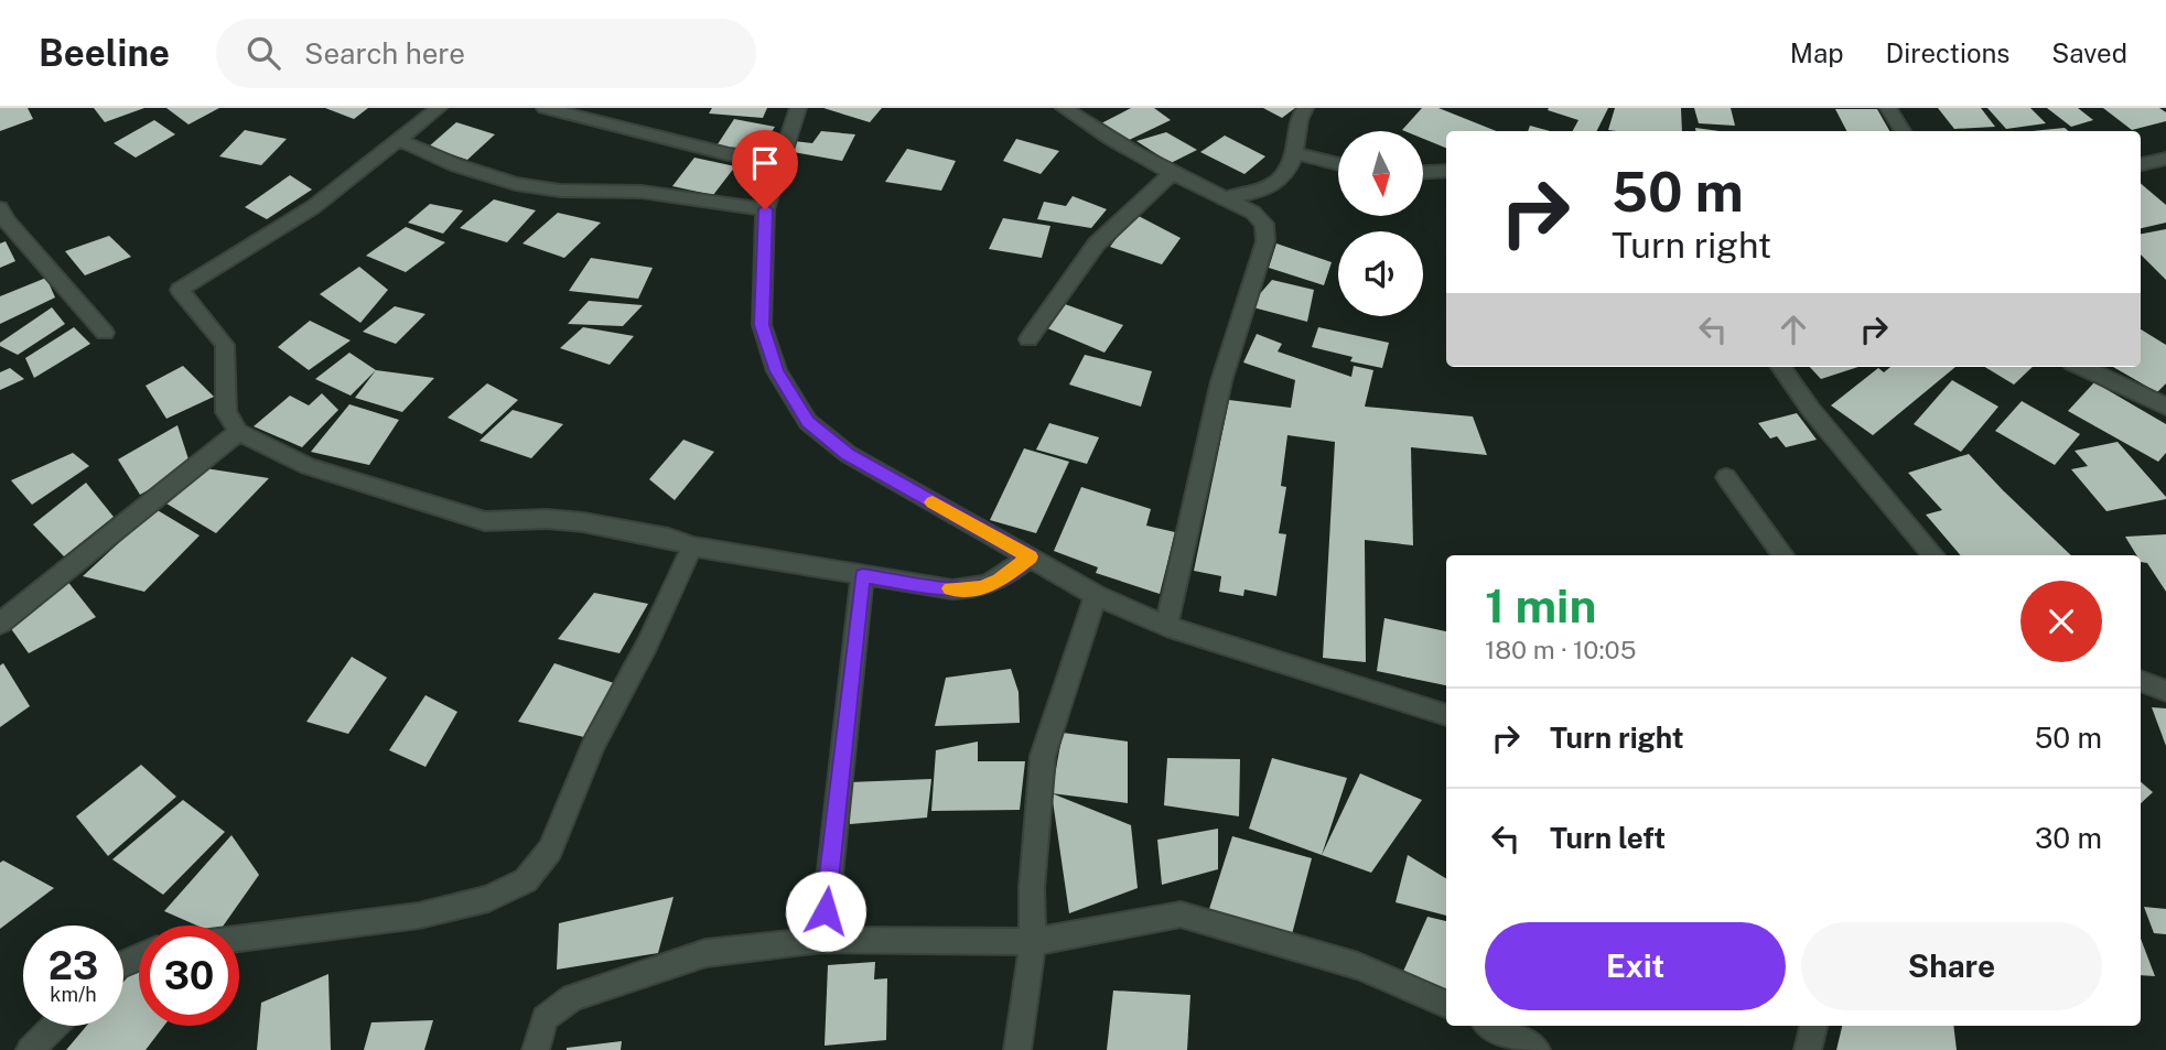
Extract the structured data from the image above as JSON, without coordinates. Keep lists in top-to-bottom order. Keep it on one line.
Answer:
{"north":"bottom","page":{"header":"Beeline","search":"Search here","nav":["Map","Directions","Saved"],"turn":["50 m","Turn right"],"heading":["1 min","180 m · 10:05"],"list":[{"name":"Turn right","value":"50 m"},{"name":"Turn left","value":"30 m"}],"buttons":["Exit","Share"],"speed":"23 km/h","limit":"30"}}
